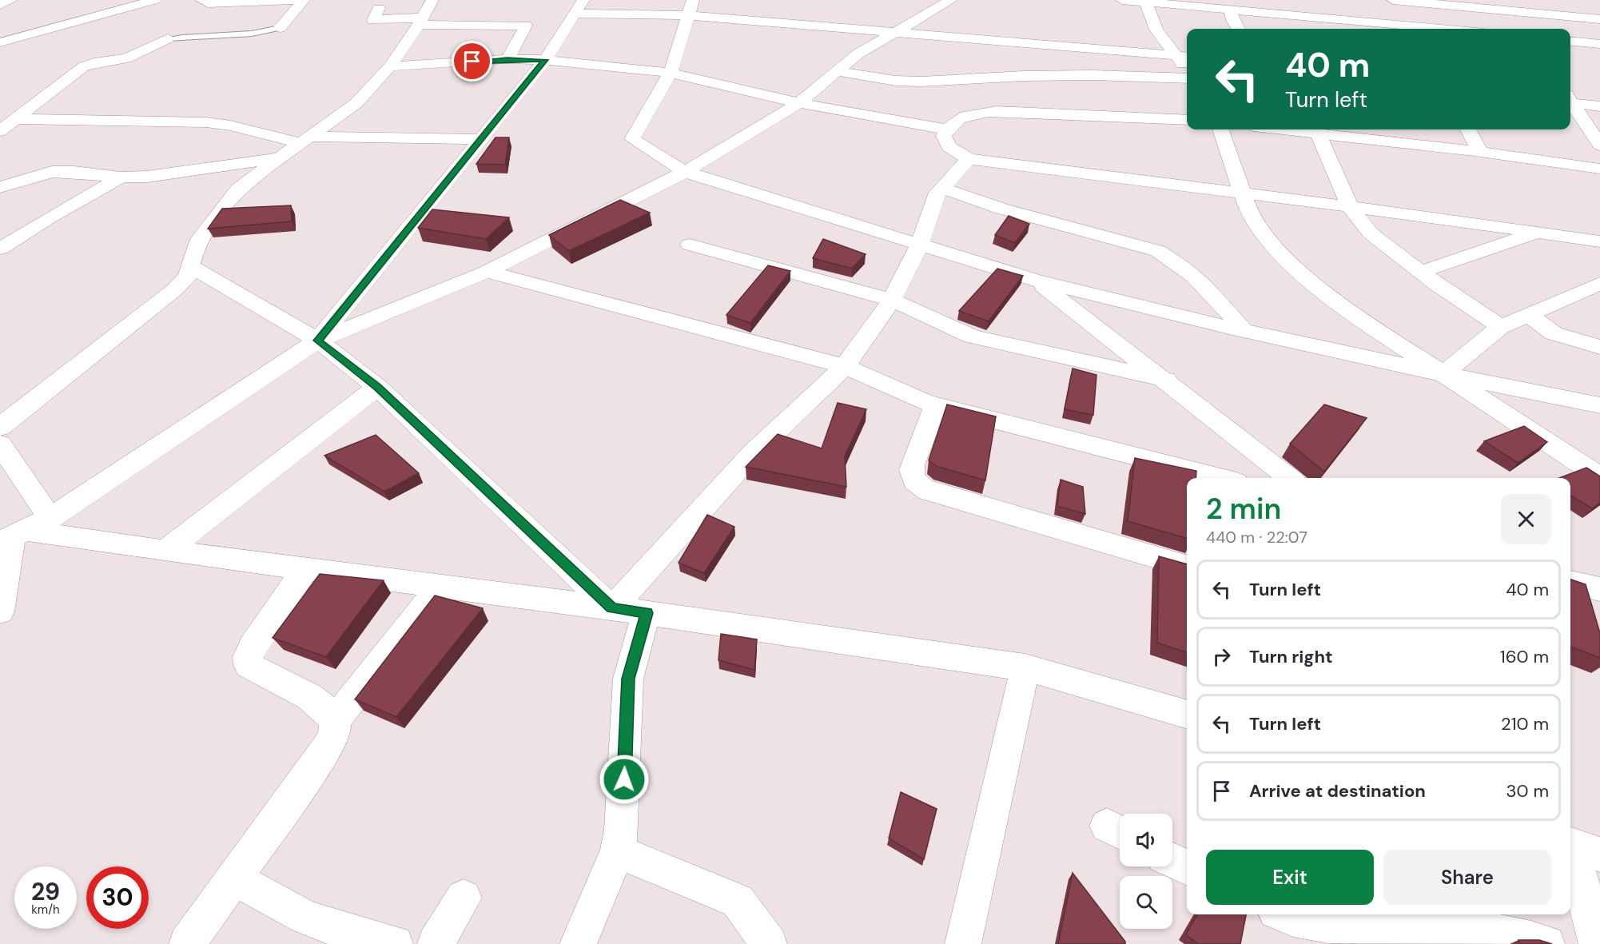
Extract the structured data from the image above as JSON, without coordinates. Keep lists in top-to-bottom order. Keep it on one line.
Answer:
{"page":{"turn":["40 m","Turn left"],"heading":["2 min","440 m · 22:07"],"list":[{"name":"Turn left","value":"40 m"},{"name":"Turn right","value":"160 m"},{"name":"Turn left","value":"210 m"},{"name":"Arrive at destination","value":"30 m"}],"buttons":["Exit","Share"],"speed":"29 km/h","limit":"30"}}
